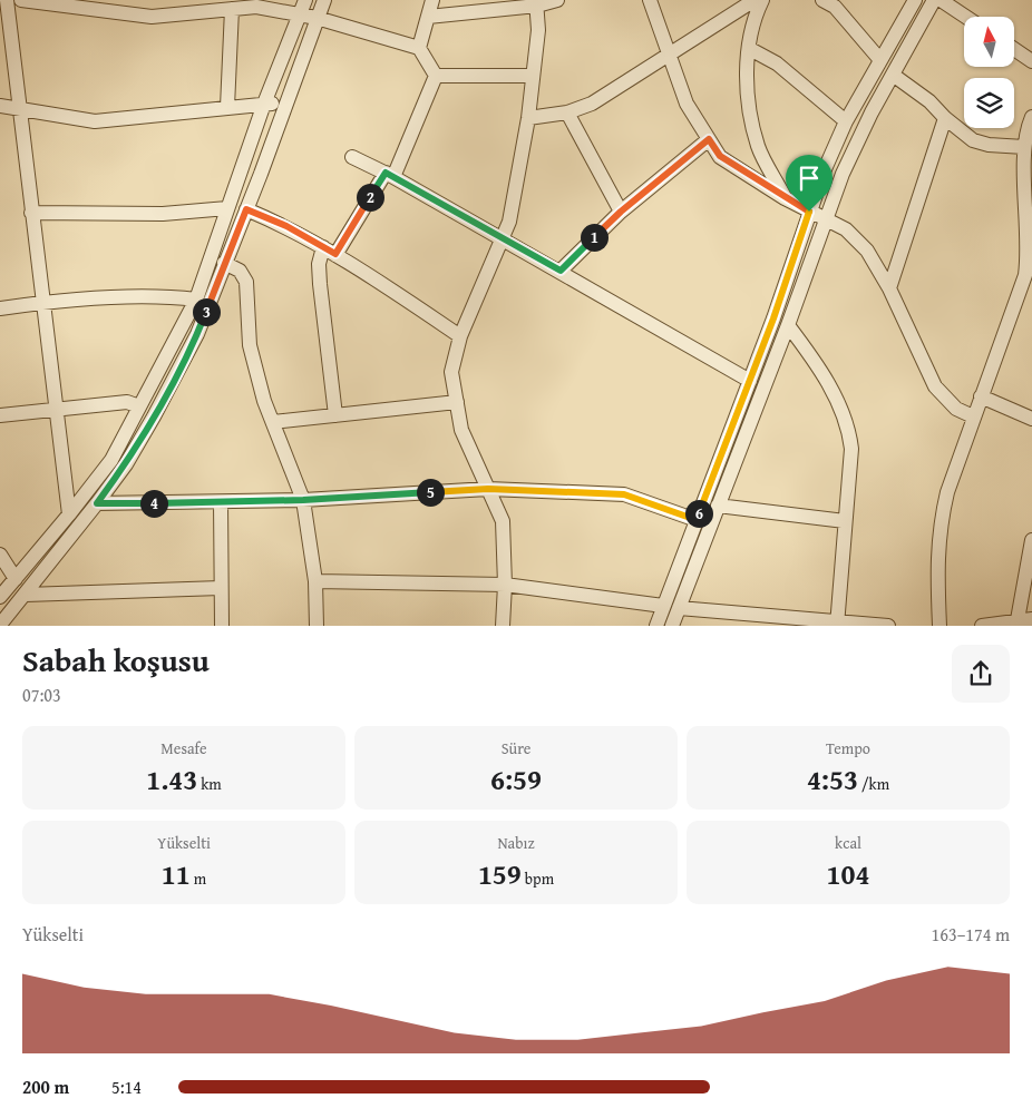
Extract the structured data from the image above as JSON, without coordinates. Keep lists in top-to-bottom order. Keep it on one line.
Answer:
{"north":"top","page":{"pins":["2","1","3","5","4","6"],"heading":["Sabah koşusu","07:03"],"stats":[["Mesafe","1.43 km"],["Süre","6:59"],["Tempo","4:53 /km"],["Yükselti","11 m"],["Nabız","159 bpm"],["kcal","104"]],"chart":["Yükselti","163–174 m"],"list":[{"name":"200 m","note":"5:14"}]}}
